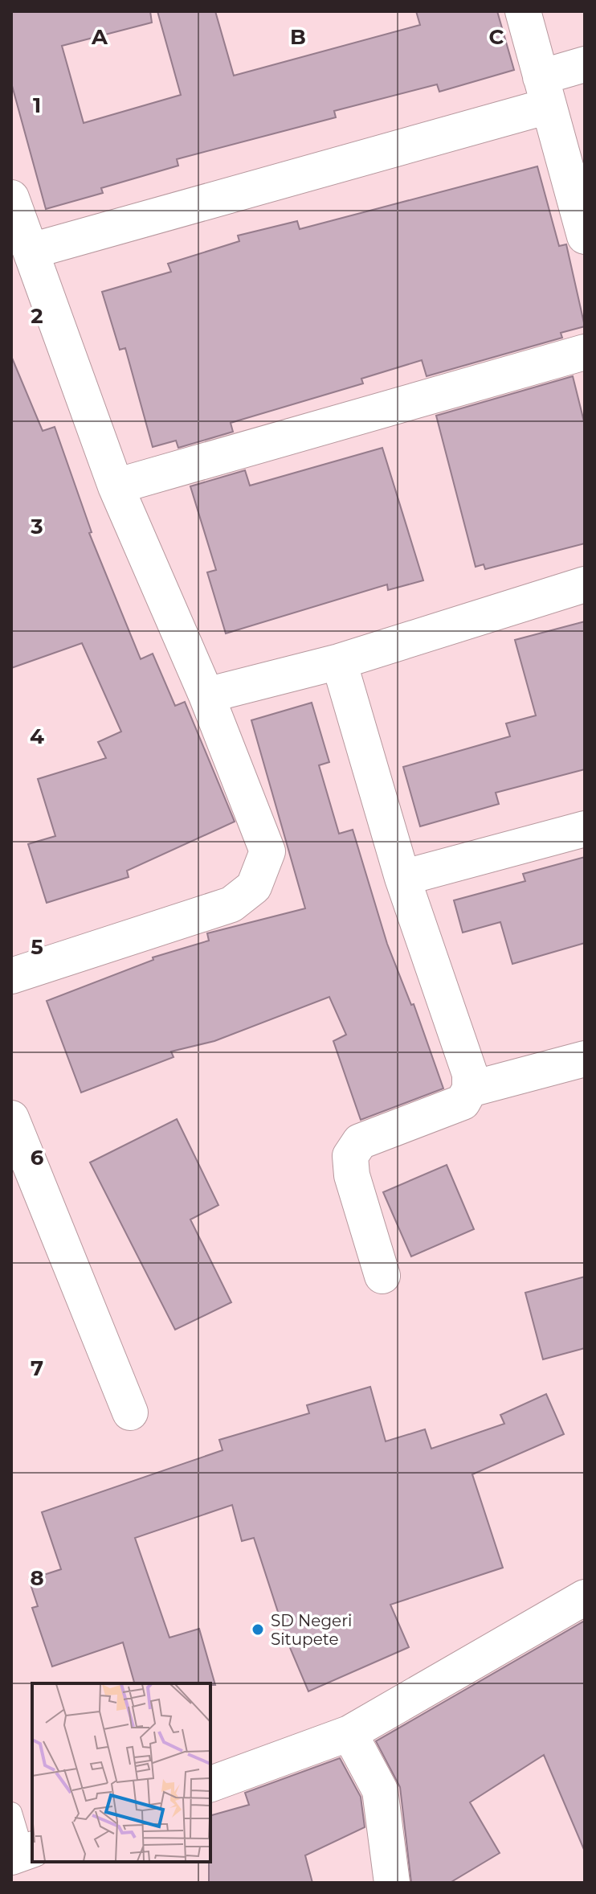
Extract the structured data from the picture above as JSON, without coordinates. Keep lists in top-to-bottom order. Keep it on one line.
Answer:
{"places":["SD Negeri Situpete"],"grid":{"columns":["A","B","C"],"rows":["1","2","3","4","5","6","7","8"]}}
